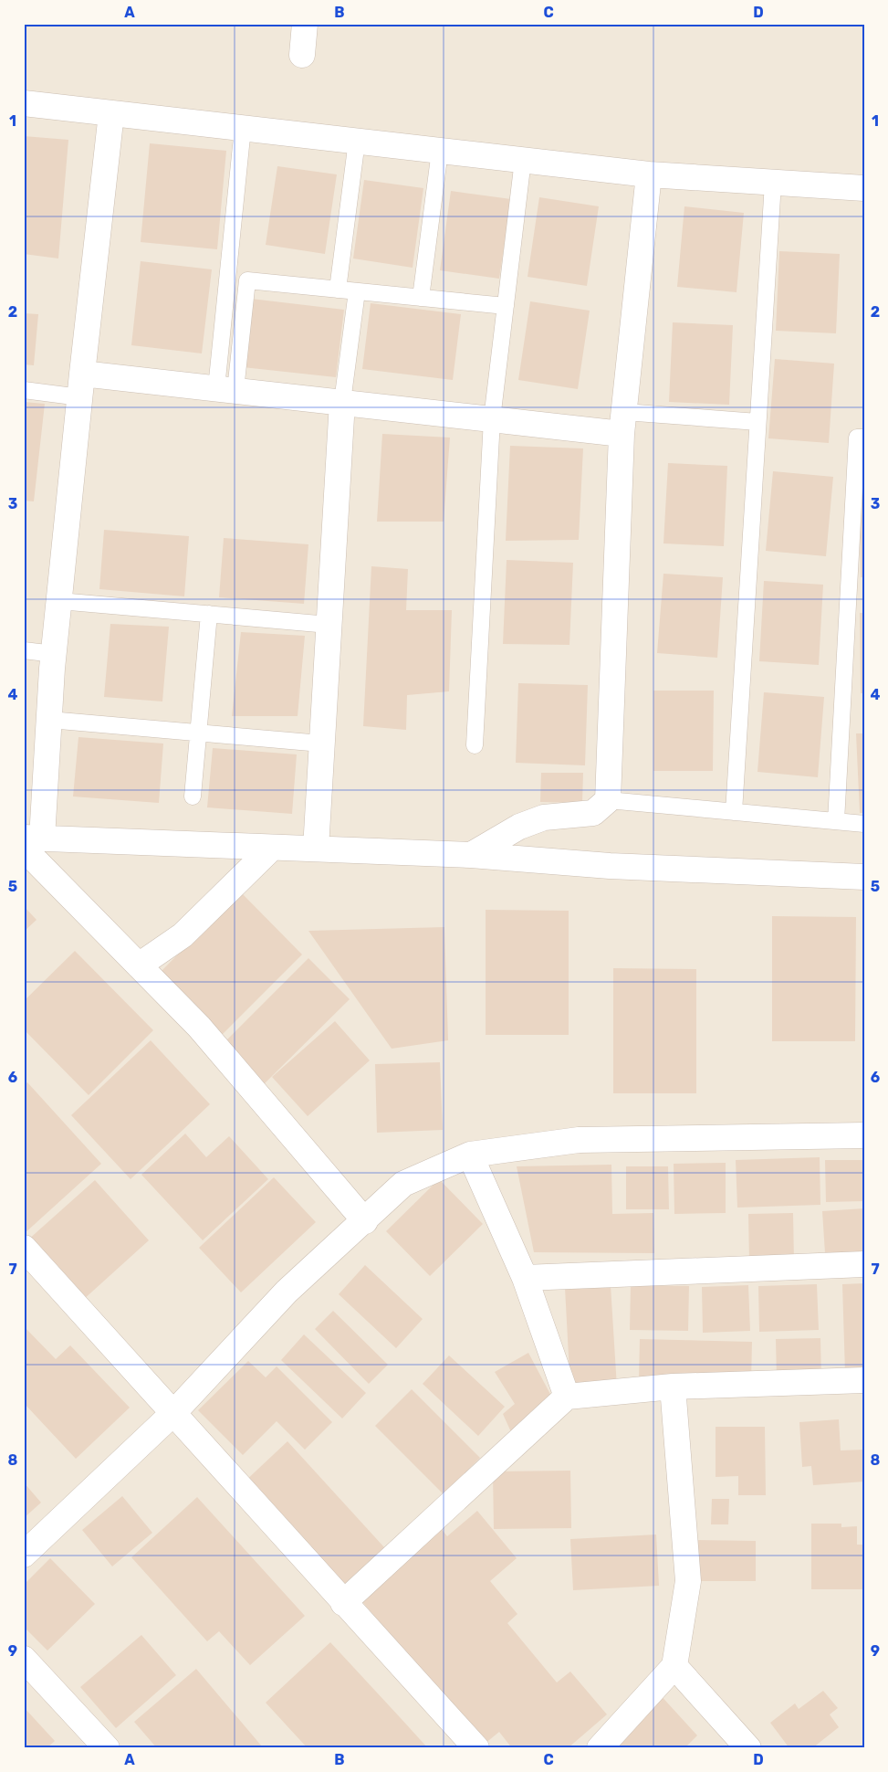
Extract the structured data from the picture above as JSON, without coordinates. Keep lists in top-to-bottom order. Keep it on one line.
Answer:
{"grid":{"columns":["A","B","C","D"],"rows":["1","2","3","4","5","6","7","8","9"]}}
